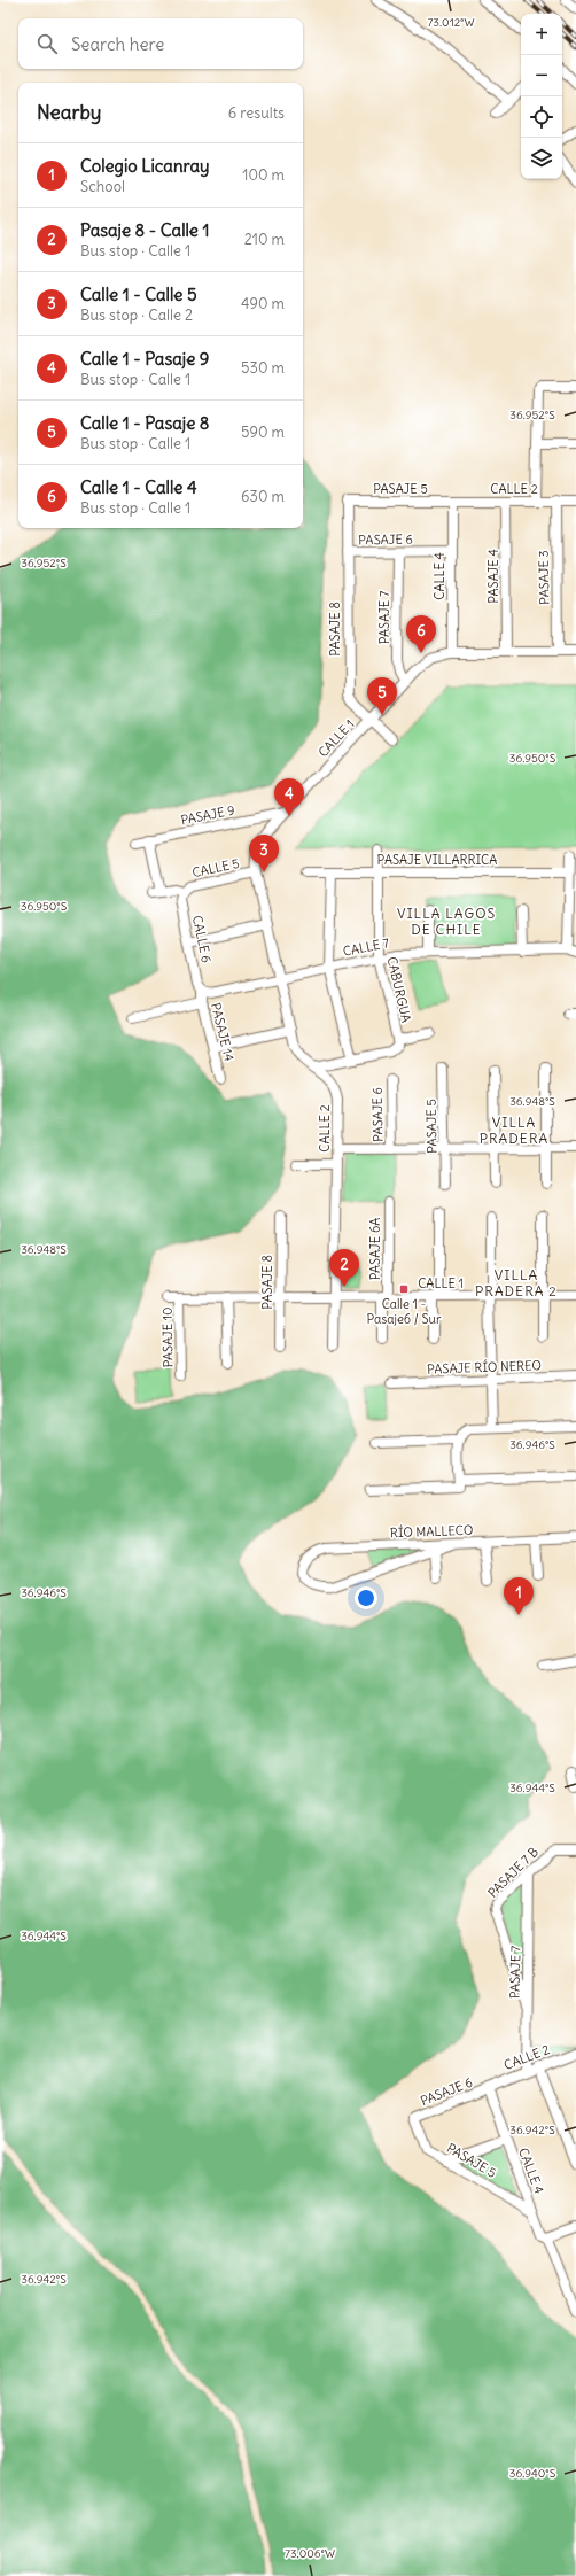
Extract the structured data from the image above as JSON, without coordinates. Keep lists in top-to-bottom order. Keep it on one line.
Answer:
{"streets":{"street":["PASAJE 5","CALLE 2","PASAJE 6","CALLE 4","PASAJE 4","PASAJE 3","PASAJE 7","PASAJE 8","CALLE 1","PASAJE 9","PASAJE VILLARRICA","CALLE 5","CALLE 6","CALLE 7","CABURGUA","PASAJE 14","PASAJE 6A","PASAJE 10","PASAJE RÍO NEREO","RÍO MALLECO","PASAJE 7 B"]},"crossings":[["PASAJE 5","CALLE 2"],["PASAJE 5","PASAJE 6"],["PASAJE 5","CALLE 4"],["PASAJE 5","PASAJE 8"],["CALLE 2","PASAJE 6"],["CALLE 2","CALLE 4"],["CALLE 2","PASAJE 4"],["CALLE 2","PASAJE 3"],["CALLE 2","PASAJE 7"],["CALLE 2","CALLE 1"],["CALLE 2","CALLE 5"],["CALLE 2","CALLE 7"],["CALLE 2","CABURGUA"],["PASAJE 6","CALLE 4"],["PASAJE 6","PASAJE 7"],["PASAJE 6","PASAJE 8"],["CALLE 4","CALLE 1"],["PASAJE 4","CALLE 1"],["PASAJE 3","CALLE 1"],["PASAJE 7","CALLE 1"],["PASAJE 7","PASAJE 7 B"],["PASAJE 8","CALLE 1"],["CALLE 1","PASAJE 9"],["CALLE 1","CALLE 5"],["CALLE 1","PASAJE 6A"],["CALLE 1","PASAJE 10"],["PASAJE VILLARRICA","CABURGUA"],["CALLE 5","CALLE 6"],["CALLE 6","CALLE 7"],["CALLE 6","PASAJE 14"],["CALLE 7","CABURGUA"],["CALLE 7","PASAJE 14"]],"districts":["VILLA LAGOS DE CHILE","VILLA PRADERA","VILLA PRADERA 2"],"places":{"transit":["Calle 1 - Pasaje6 / Sur"]},"page":{"map_buttons":["+","−"],"search":"Search here","heading":["Nearby","6 results"],"list":[{"mark":"1","name":"Colegio Licanray","note":"School","value":"100 m"},{"mark":"2","name":"Pasaje 8 - Calle 1","note":"Bus stop · Calle 1","value":"210 m"},{"mark":"3","name":"Calle 1 - Calle 5","note":"Bus stop · Calle 2","value":"490 m"},{"mark":"4","name":"Calle 1 - Pasaje 9","note":"Bus stop · Calle 1","value":"530 m"},{"mark":"5","name":"Calle 1 - Pasaje 8","note":"Bus stop · Calle 1","value":"590 m"},{"mark":"6","name":"Calle 1 - Calle 4","note":"Bus stop · Calle 1","value":"630 m"}],"pins":["6","5","4","3","2","1"]},"coordinates":["73.012°W","36.952°S","36.950°S","36.948°S","36.946°S","36.944°S","36.942°S","36.940°S","73.006°W"]}
